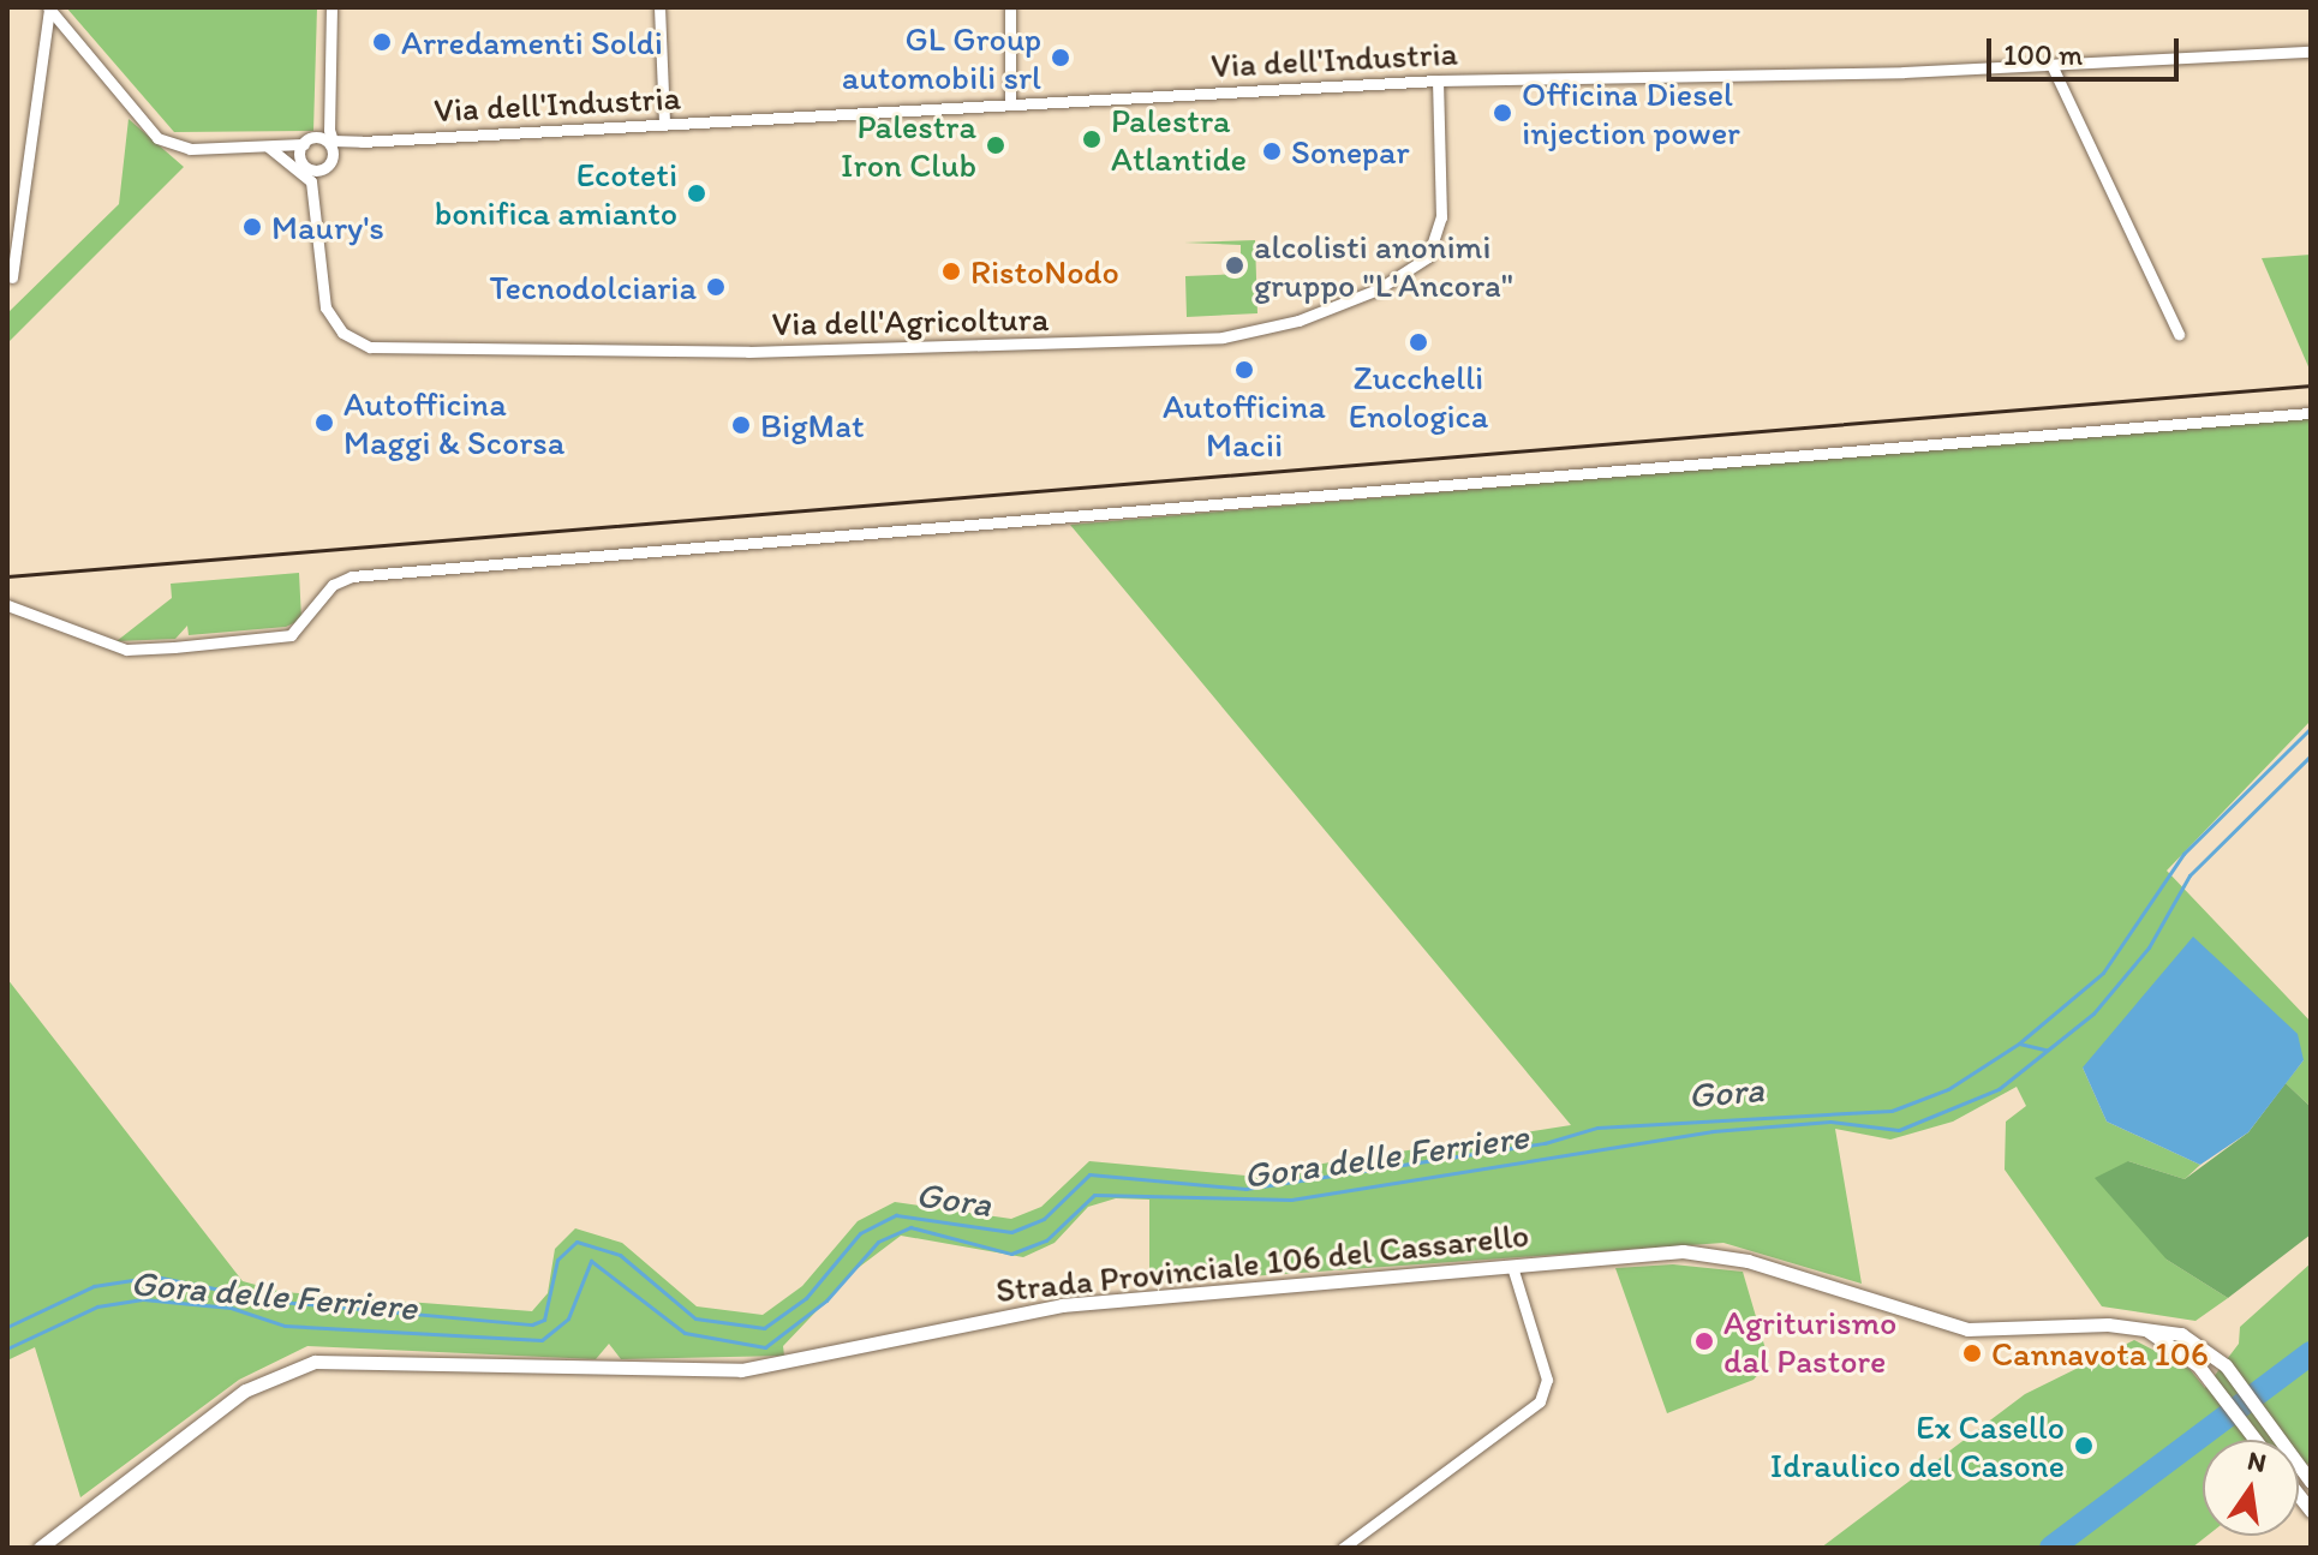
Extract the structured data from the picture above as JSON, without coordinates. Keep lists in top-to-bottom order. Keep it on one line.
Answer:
{"streets":{"street":["Via dell'Industria","Via dell'Agricoltura","Strada Provinciale 106 del Cassarello"]},"crossings":[["Via dell'Industria","Via dell'Agricoltura"]],"water":["Gora","Gora delle Ferriere"],"places":["Arredamenti Soldi","GL Group automobili srl","Officina Diesel injection power","Palestra Atlantide","Palestra Iron Club","Sonepar","Ecoteti bonifica amianto","Maury's","alcolisti anonimi gruppo \"L'Ancora\"","RistoNodo","Tecnodolciaria","Zucchelli Enologica","Autofficina Macii","Autofficina Maggi & Scorsa","BigMat","Agriturismo dal Pastore","Cannavota 106","Ex Casello Idraulico del Casone"],"scale_bar":"100 m","north":"top"}
